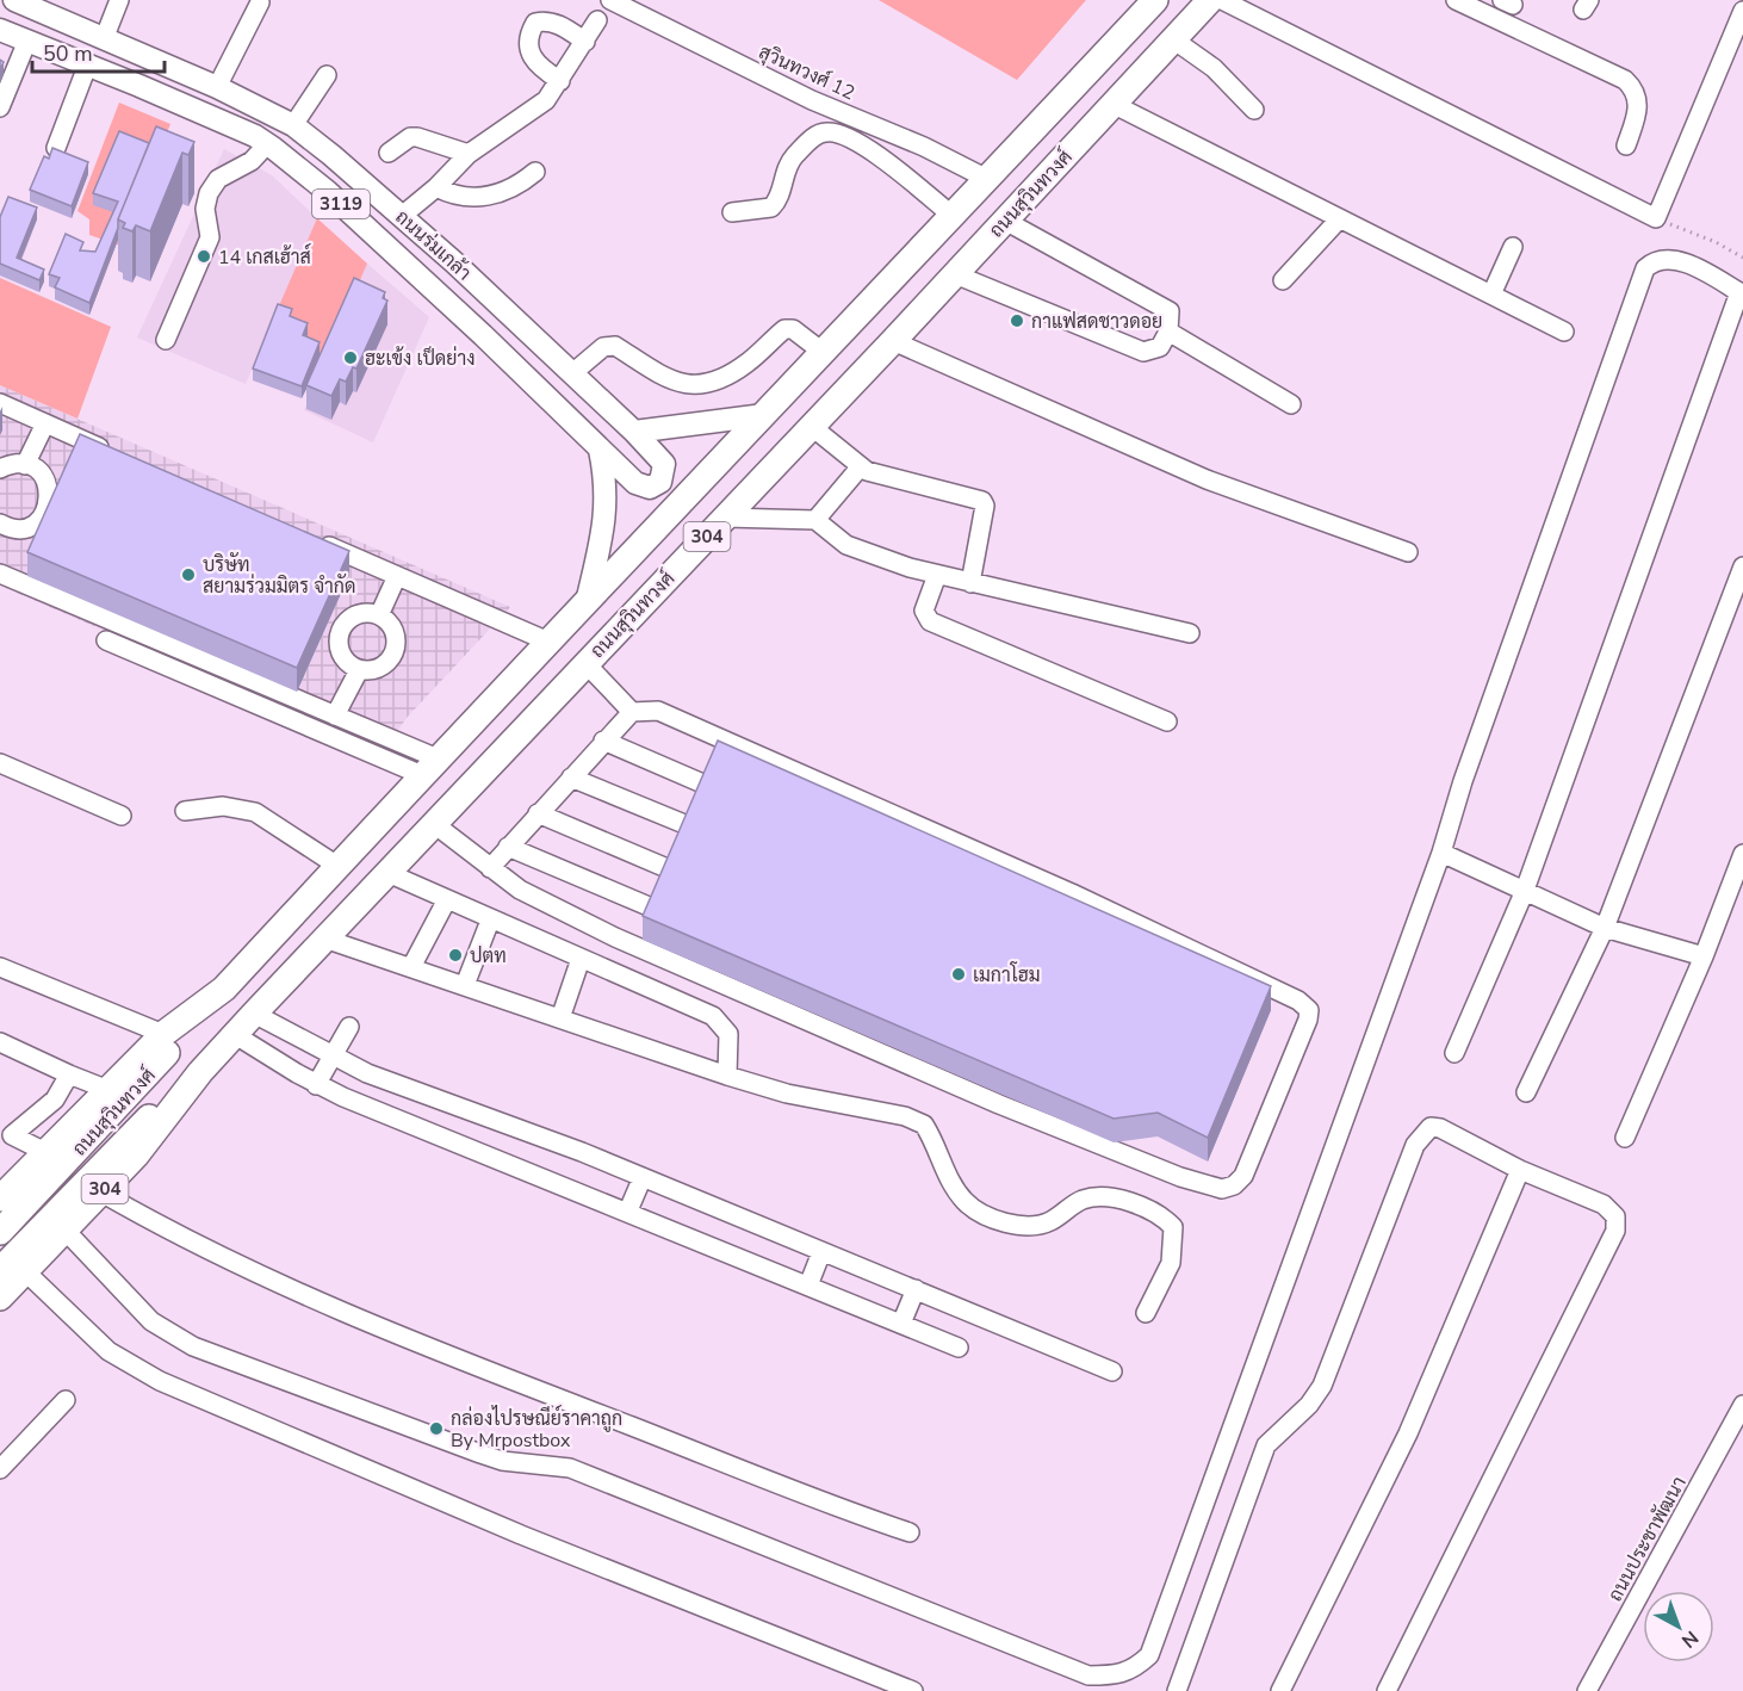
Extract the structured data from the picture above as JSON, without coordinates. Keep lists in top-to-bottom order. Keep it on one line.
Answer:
{"streets":{"highway":["ถนนสุวินทวงศ์","304"],"main road":["3119","ถนนร่มเกล้า"],"street":["สุวินทวงศ์ 12","ถนนประชาพัฒนา"]},"crossings":[["สุวินทวงศ์ 12","ถนนสุวินทวงศ์"]],"places":["14 เกสเฮ้าส์","กาแฟสดชาวดอย","ฮะเข้ง เป็ดย่าง","บริษัท สยามร่วมมิตร จำกัด","ปตท","เมกาโฮม","กล่องไปรษณีย์ราคาถูก By Mrpostbox"],"scale_bar":"50 m","north":"bottom right"}
